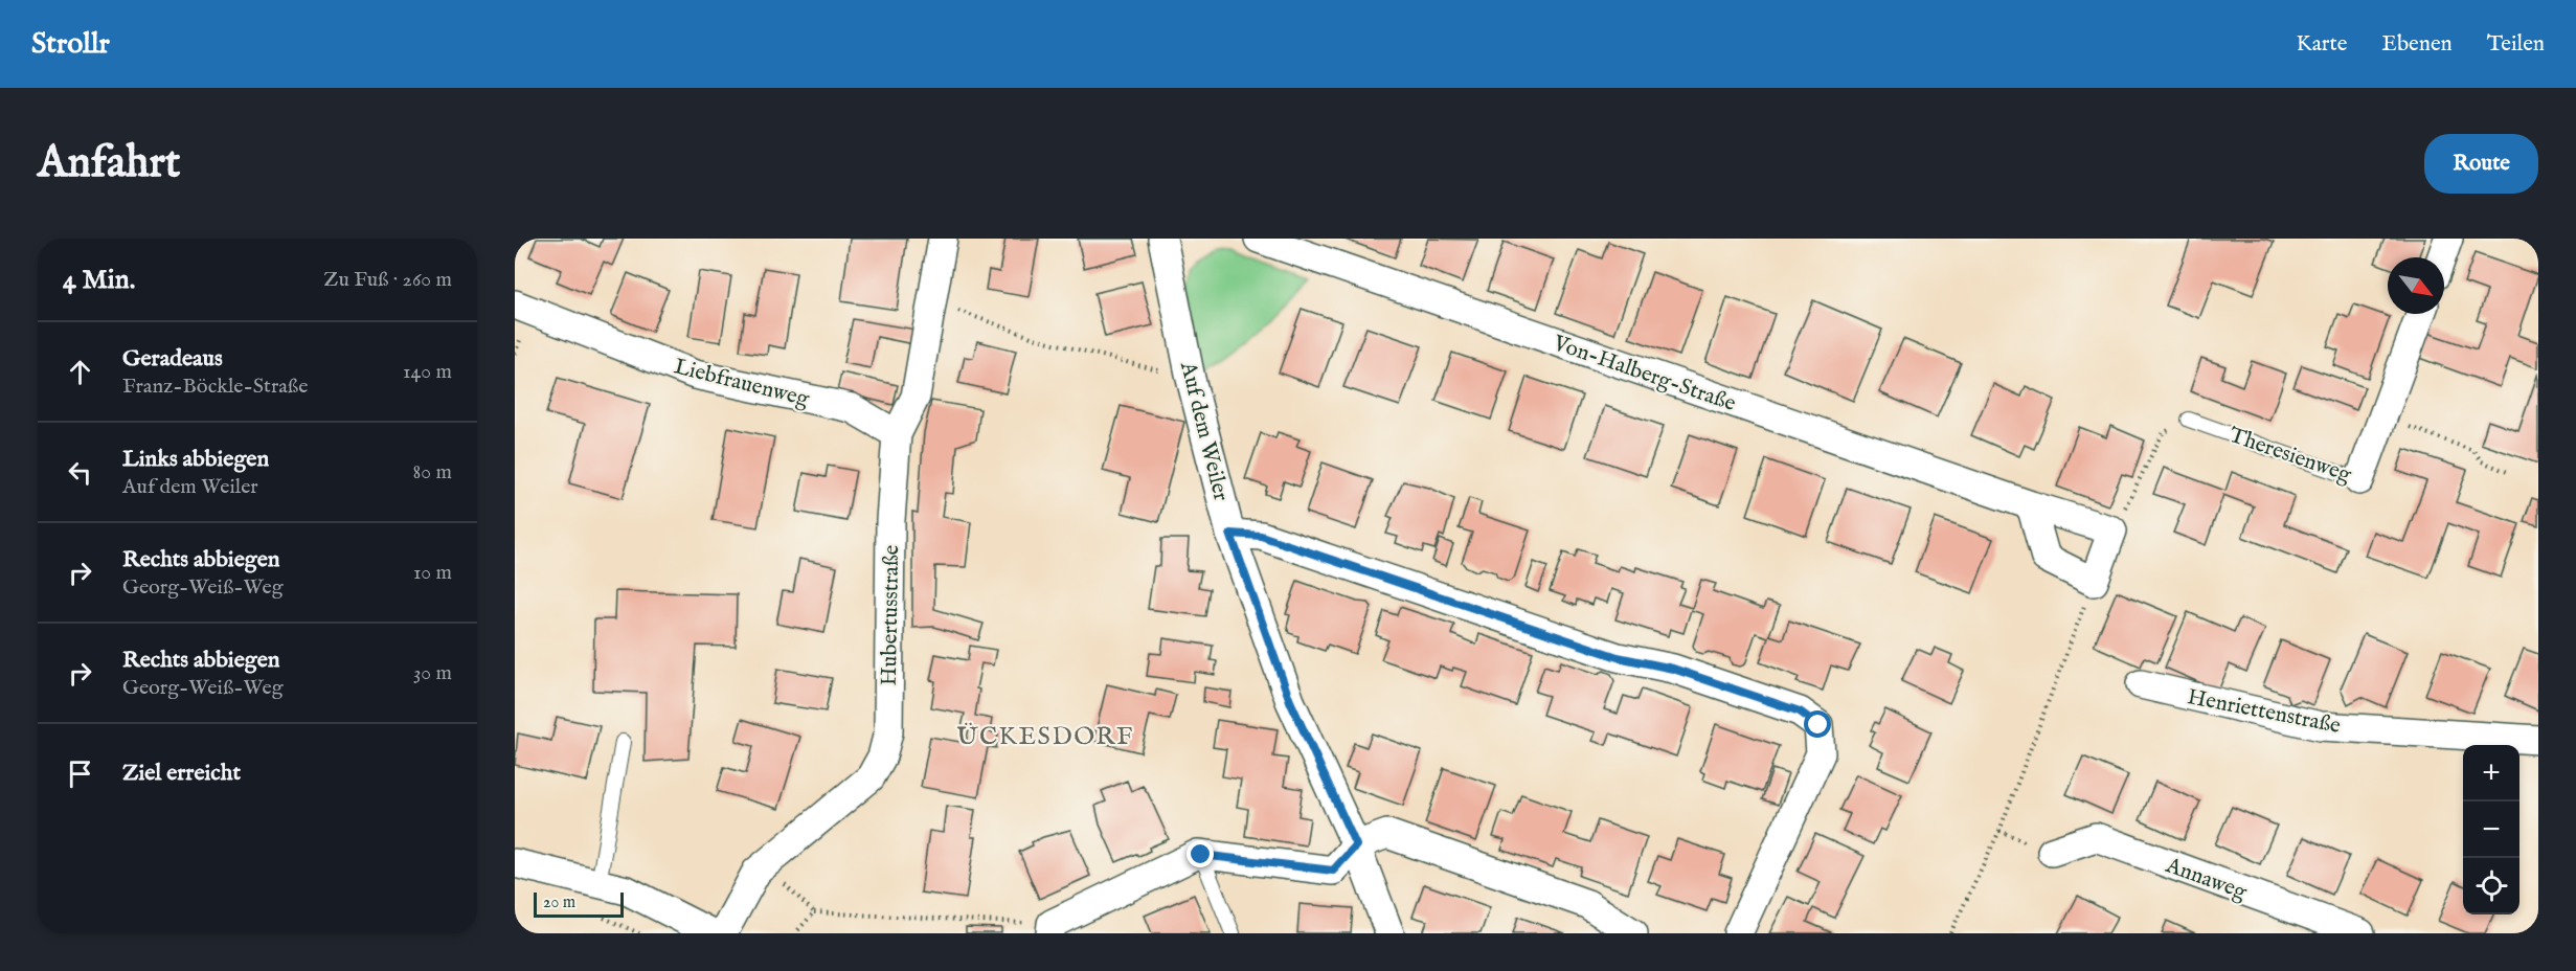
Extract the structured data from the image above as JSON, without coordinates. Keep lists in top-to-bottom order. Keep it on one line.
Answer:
{"streets":{"street":["Von-Halberg-Straße","Liebfrauenweg","Auf dem Weiler","Theresienweg","Hubertusstraße","Henriettenstraße","Annaweg"]},"crossings":[["Liebfrauenweg","Hubertusstraße"]],"districts":["ÜCKESDORF"],"scale_bar":"20 m","north":"bottom right","page":{"header":"Strollr","nav":["Karte","Ebenen","Teilen"],"buttons":"Route","title":"Anfahrt","heading":["4 Min.","Zu Fuß · 260 m"],"list":[["Geradeaus","Franz-Böckle-Straße","140 m"],["Links abbiegen","Auf dem Weiler","80 m"],["Rechts abbiegen","Georg-Weiß-Weg","10 m"],["Rechts abbiegen","Georg-Weiß-Weg","30 m"],"Ziel erreicht"],"map_buttons":["+","−"],"scale":"20 m"}}
